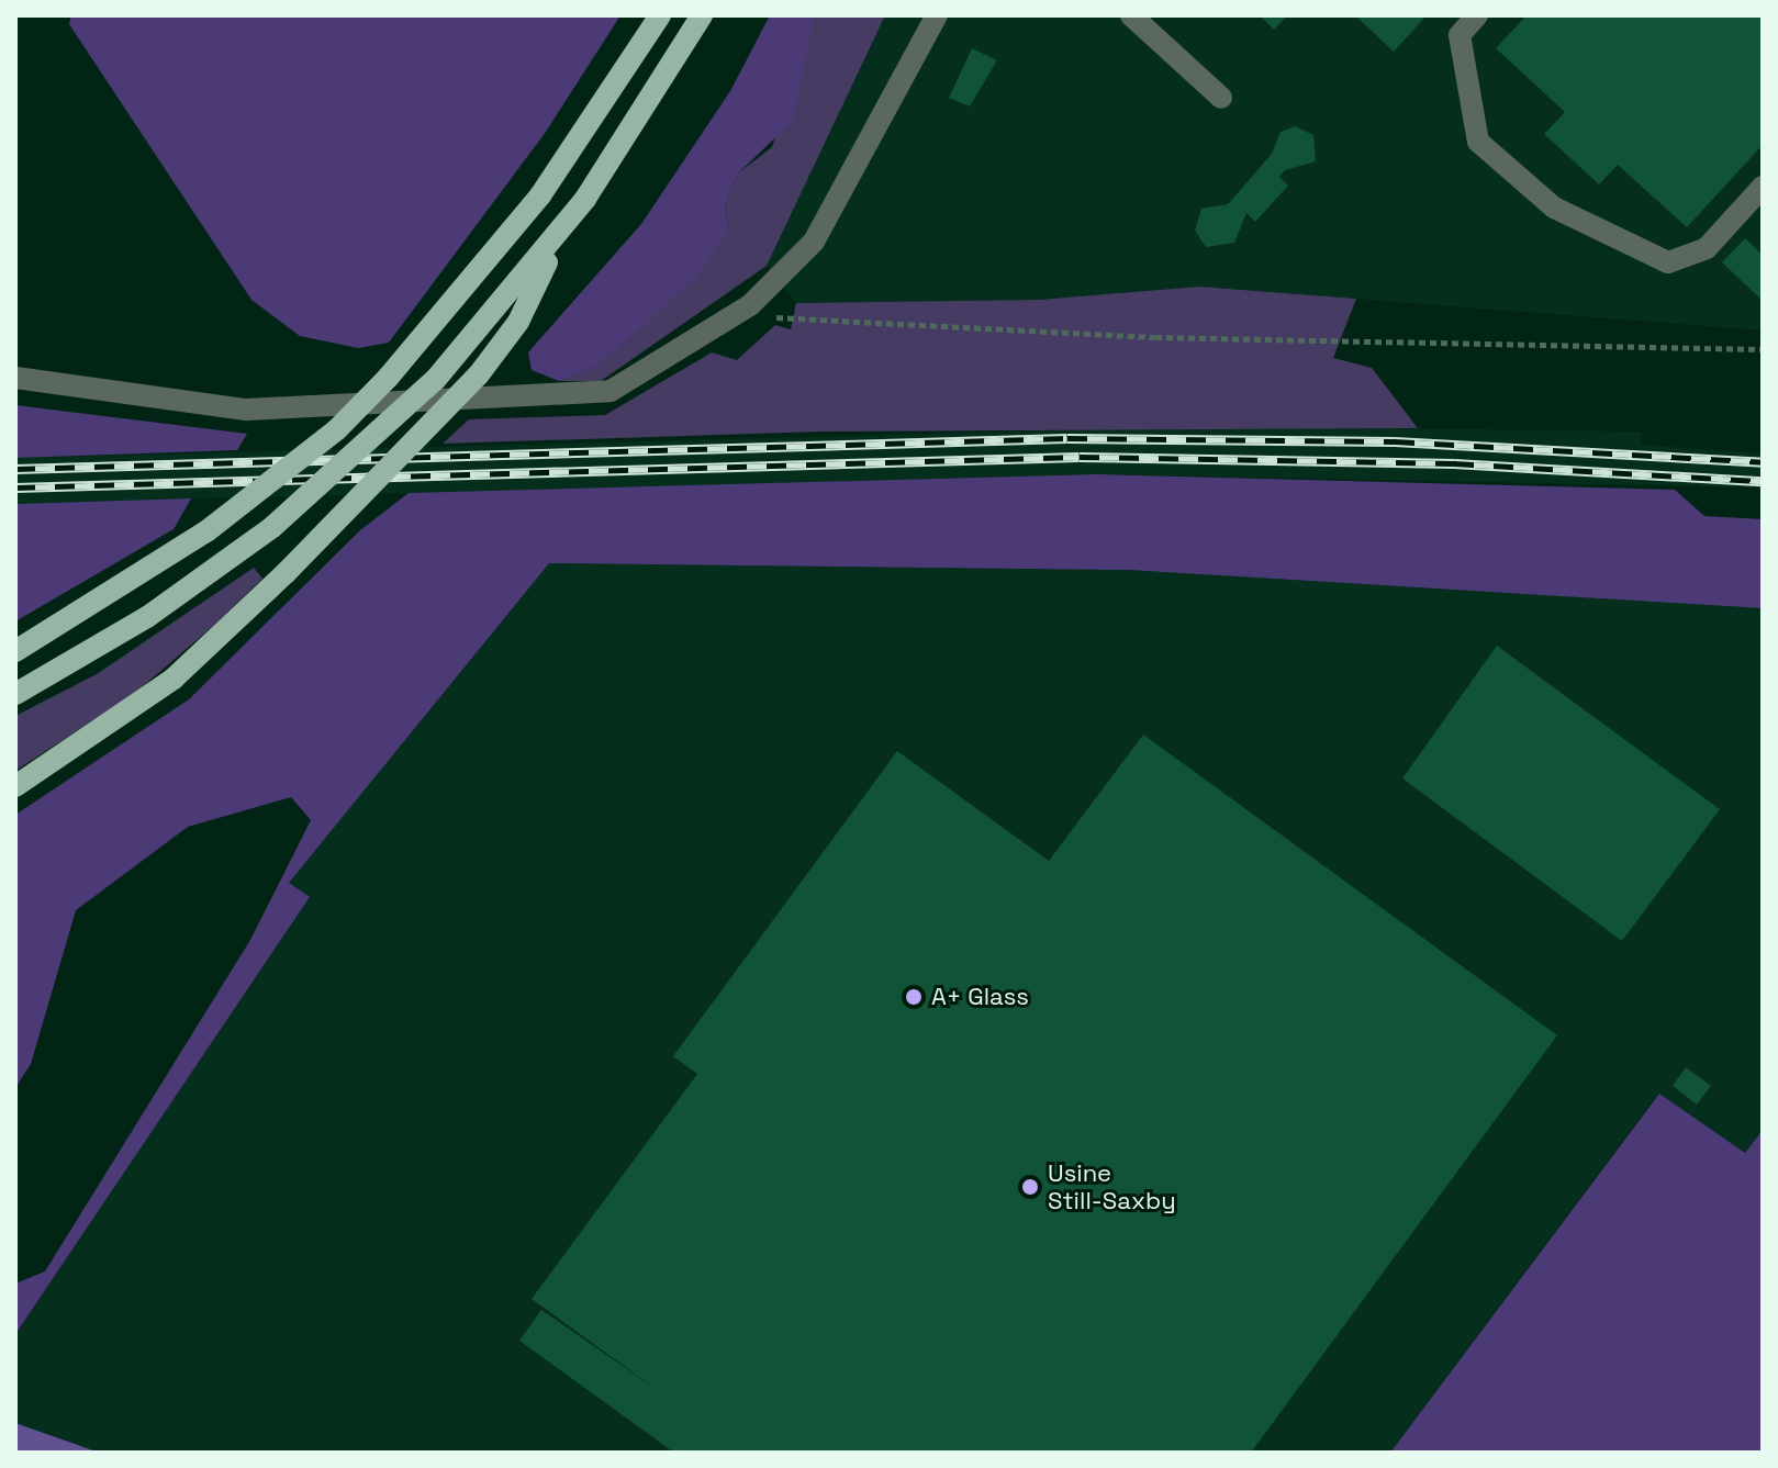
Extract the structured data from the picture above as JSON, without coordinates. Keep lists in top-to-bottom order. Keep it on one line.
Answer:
{"places":["A+ Glass","Usine Still-Saxby"]}
